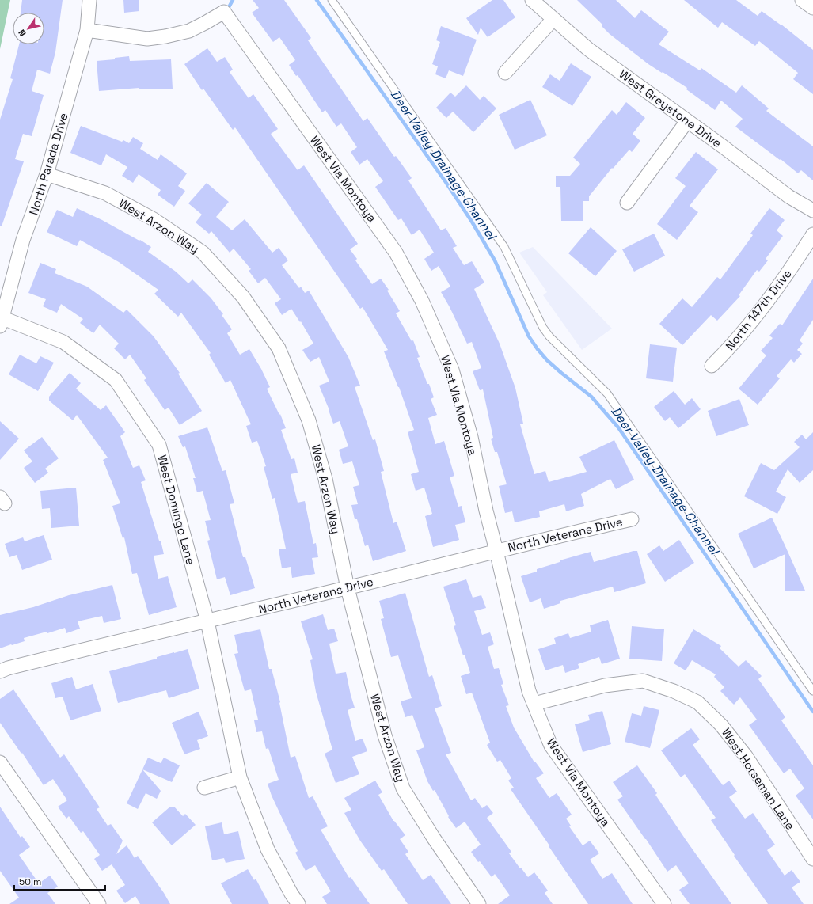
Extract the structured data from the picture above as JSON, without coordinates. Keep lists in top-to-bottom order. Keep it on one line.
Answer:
{"streets":{"street":["West Greystone Drive","North Parada Drive","West Via Montoya","West Arzon Way","North 147th Drive","West Domingo Lane","North Veterans Drive","West Horseman Lane"]},"crossings":[["North Parada Drive","West Via Montoya"],["North Parada Drive","West Arzon Way"],["North Parada Drive","West Domingo Lane"],["West Via Montoya","North Veterans Drive"],["West Via Montoya","West Horseman Lane"],["West Arzon Way","North Veterans Drive"],["West Domingo Lane","North Veterans Drive"]],"water":["Deer Valley Drainage Channel"],"scale_bar":"50 m","north":"bottom left"}
